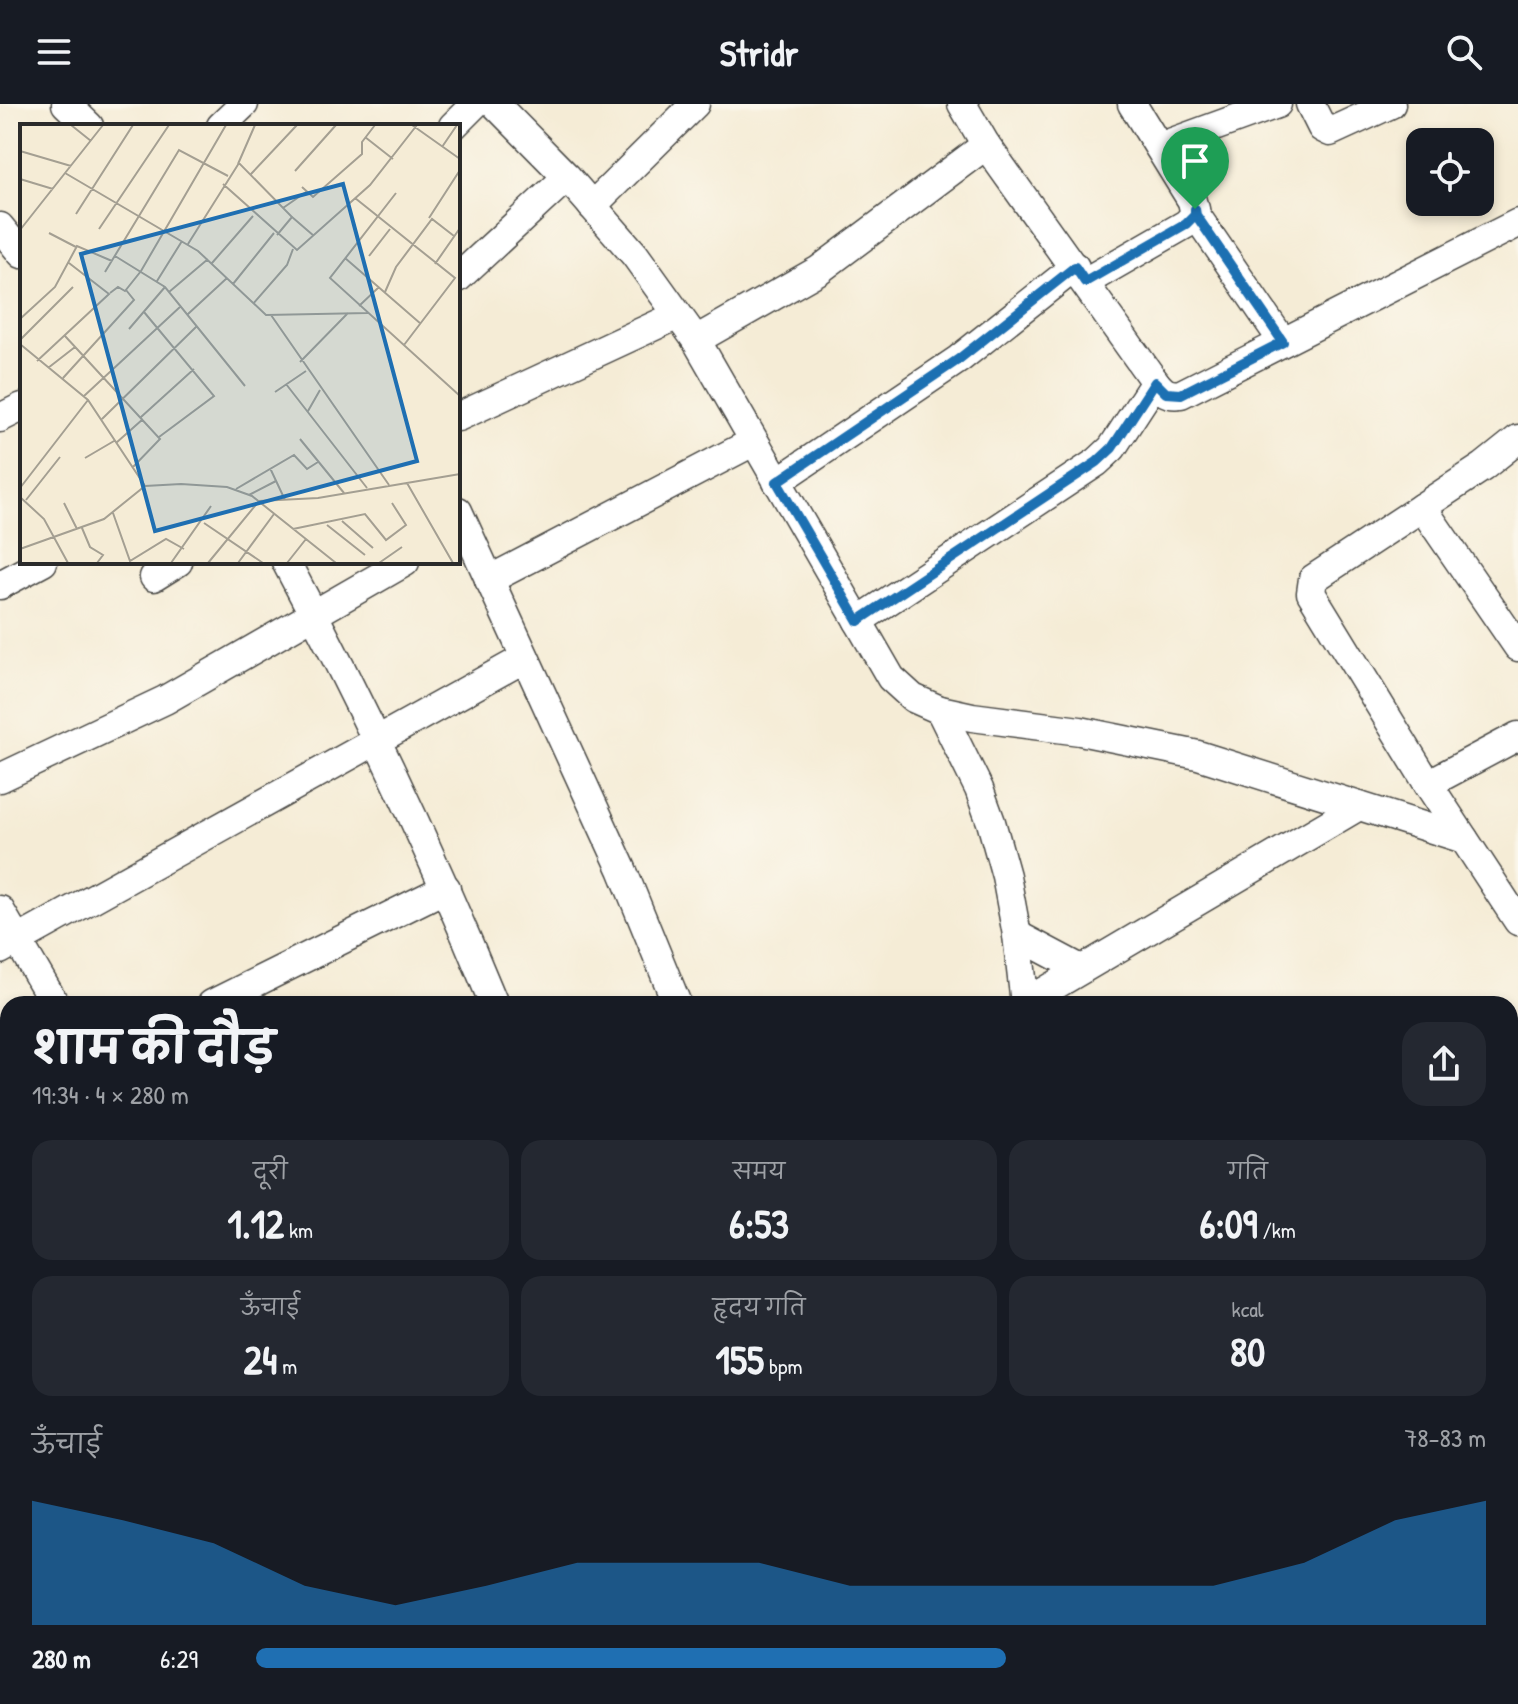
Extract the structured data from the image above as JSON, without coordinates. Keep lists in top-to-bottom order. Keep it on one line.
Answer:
{"page":{"header":"Stridr","heading":["शाम की दौड़","19:34 · 4 × 280 m"],"stats":[["दूरी","1.12 km"],["समय","6:53"],["गति","6:09 /km"],["ऊँचाई","24 m"],["हृदय गति","155 bpm"],["kcal","80"]],"chart":["ऊँचाई","78–83 m"],"list":[{"name":"280 m","note":"6:29"}]}}
